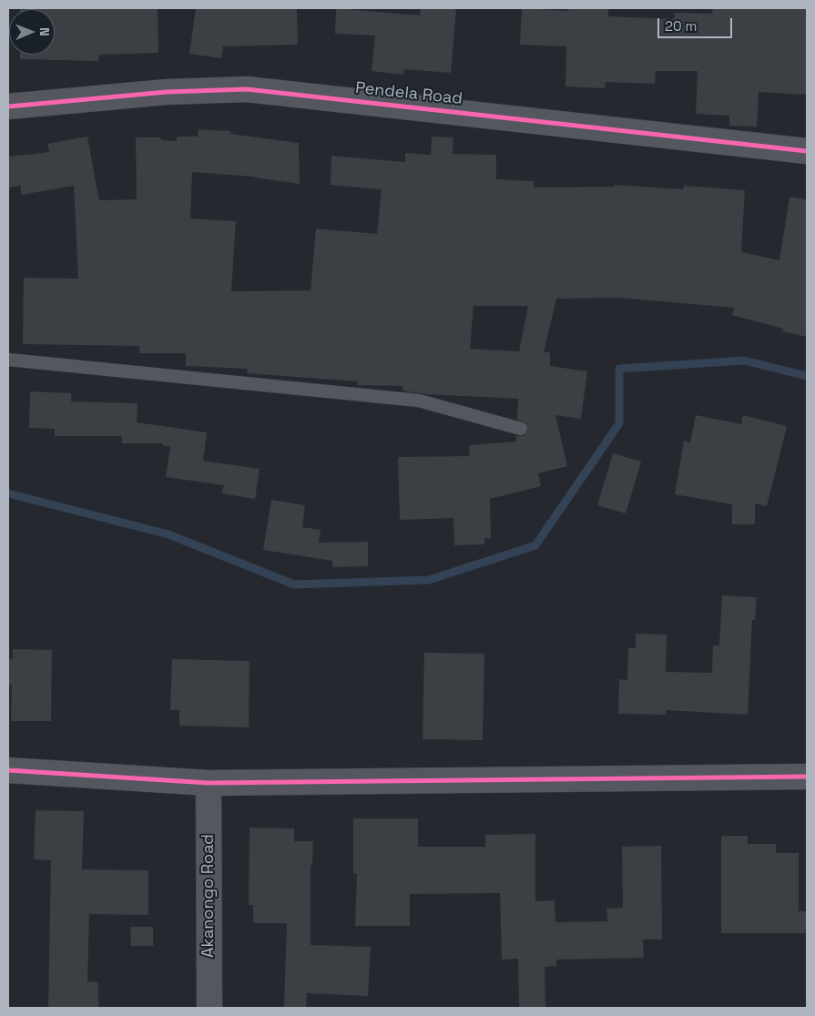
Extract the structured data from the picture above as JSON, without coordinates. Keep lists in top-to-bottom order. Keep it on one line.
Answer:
{"streets":{"street":["Pendela Road","Akanongo Road"]},"scale_bar":"20 m","north":"right"}
